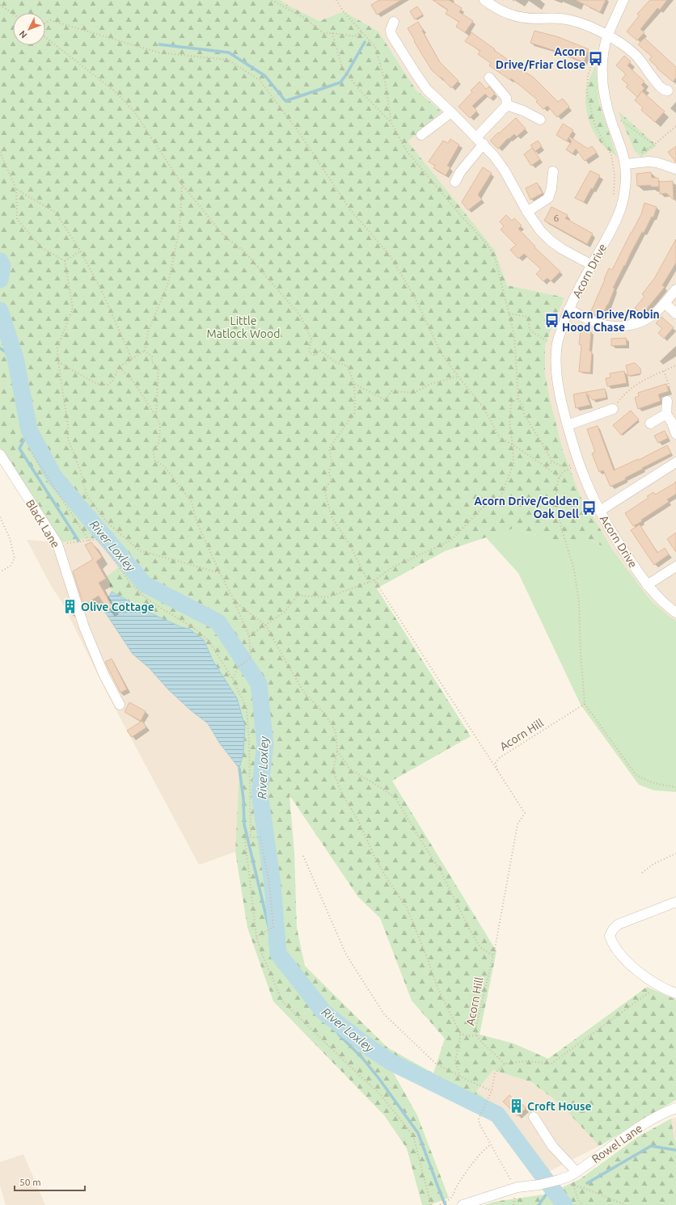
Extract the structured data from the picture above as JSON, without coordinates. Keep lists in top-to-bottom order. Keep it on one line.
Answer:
{"streets":{"street":["Acorn Drive","Black Lane","Rowel Lane"],"path":["Acorn Hill"]},"water":["River Loxley"],"parks":["Little Matlock Wood"],"places":{"bus stop":["Acorn Drive/Friar Close","Acorn Drive/Robin Hood Chase","Acorn Drive/Golden Oak Dell"],"building":["Olive Cottage","Croft House"]},"house_numbers":["6"],"scale_bar":"50 m","north":"bottom left"}
